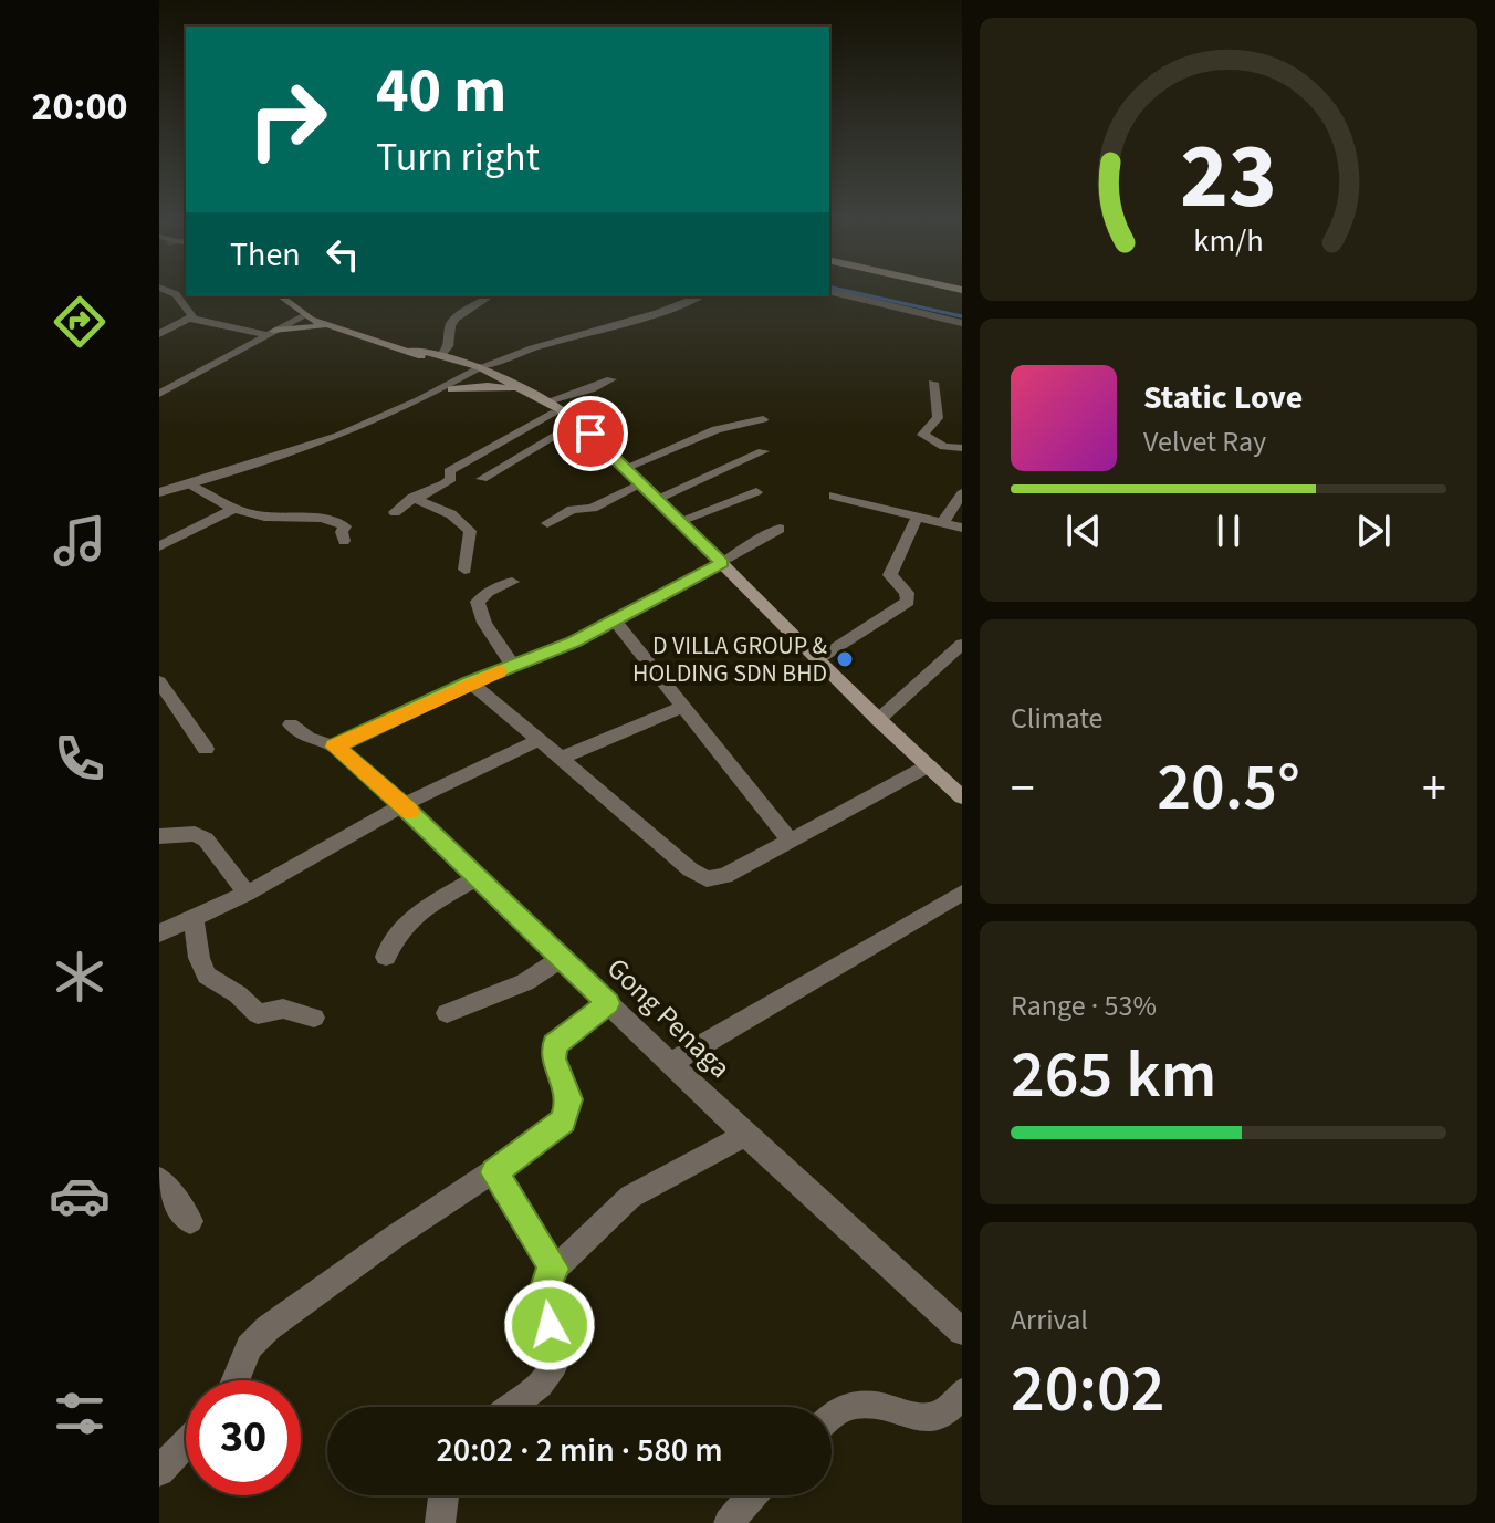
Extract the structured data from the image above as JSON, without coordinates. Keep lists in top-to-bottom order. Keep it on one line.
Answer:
{"streets":{"street":["Gong Penaga"]},"places":["D VILLA GROUP & HOLDING SDN BHD"],"page":{"tabs":"20:00","turn":["40 m","Turn right"],"then":"Then","song":["Static Love","Velvet Ray"],"tile":["Climate",["Range · 53%","265 km"],["Arrival","20:02"]],"heat":["−","20.5°","+"],"limit":"30","trip":"20:02 · 2 min · 580 m","gauge":["23","km/h"]}}
